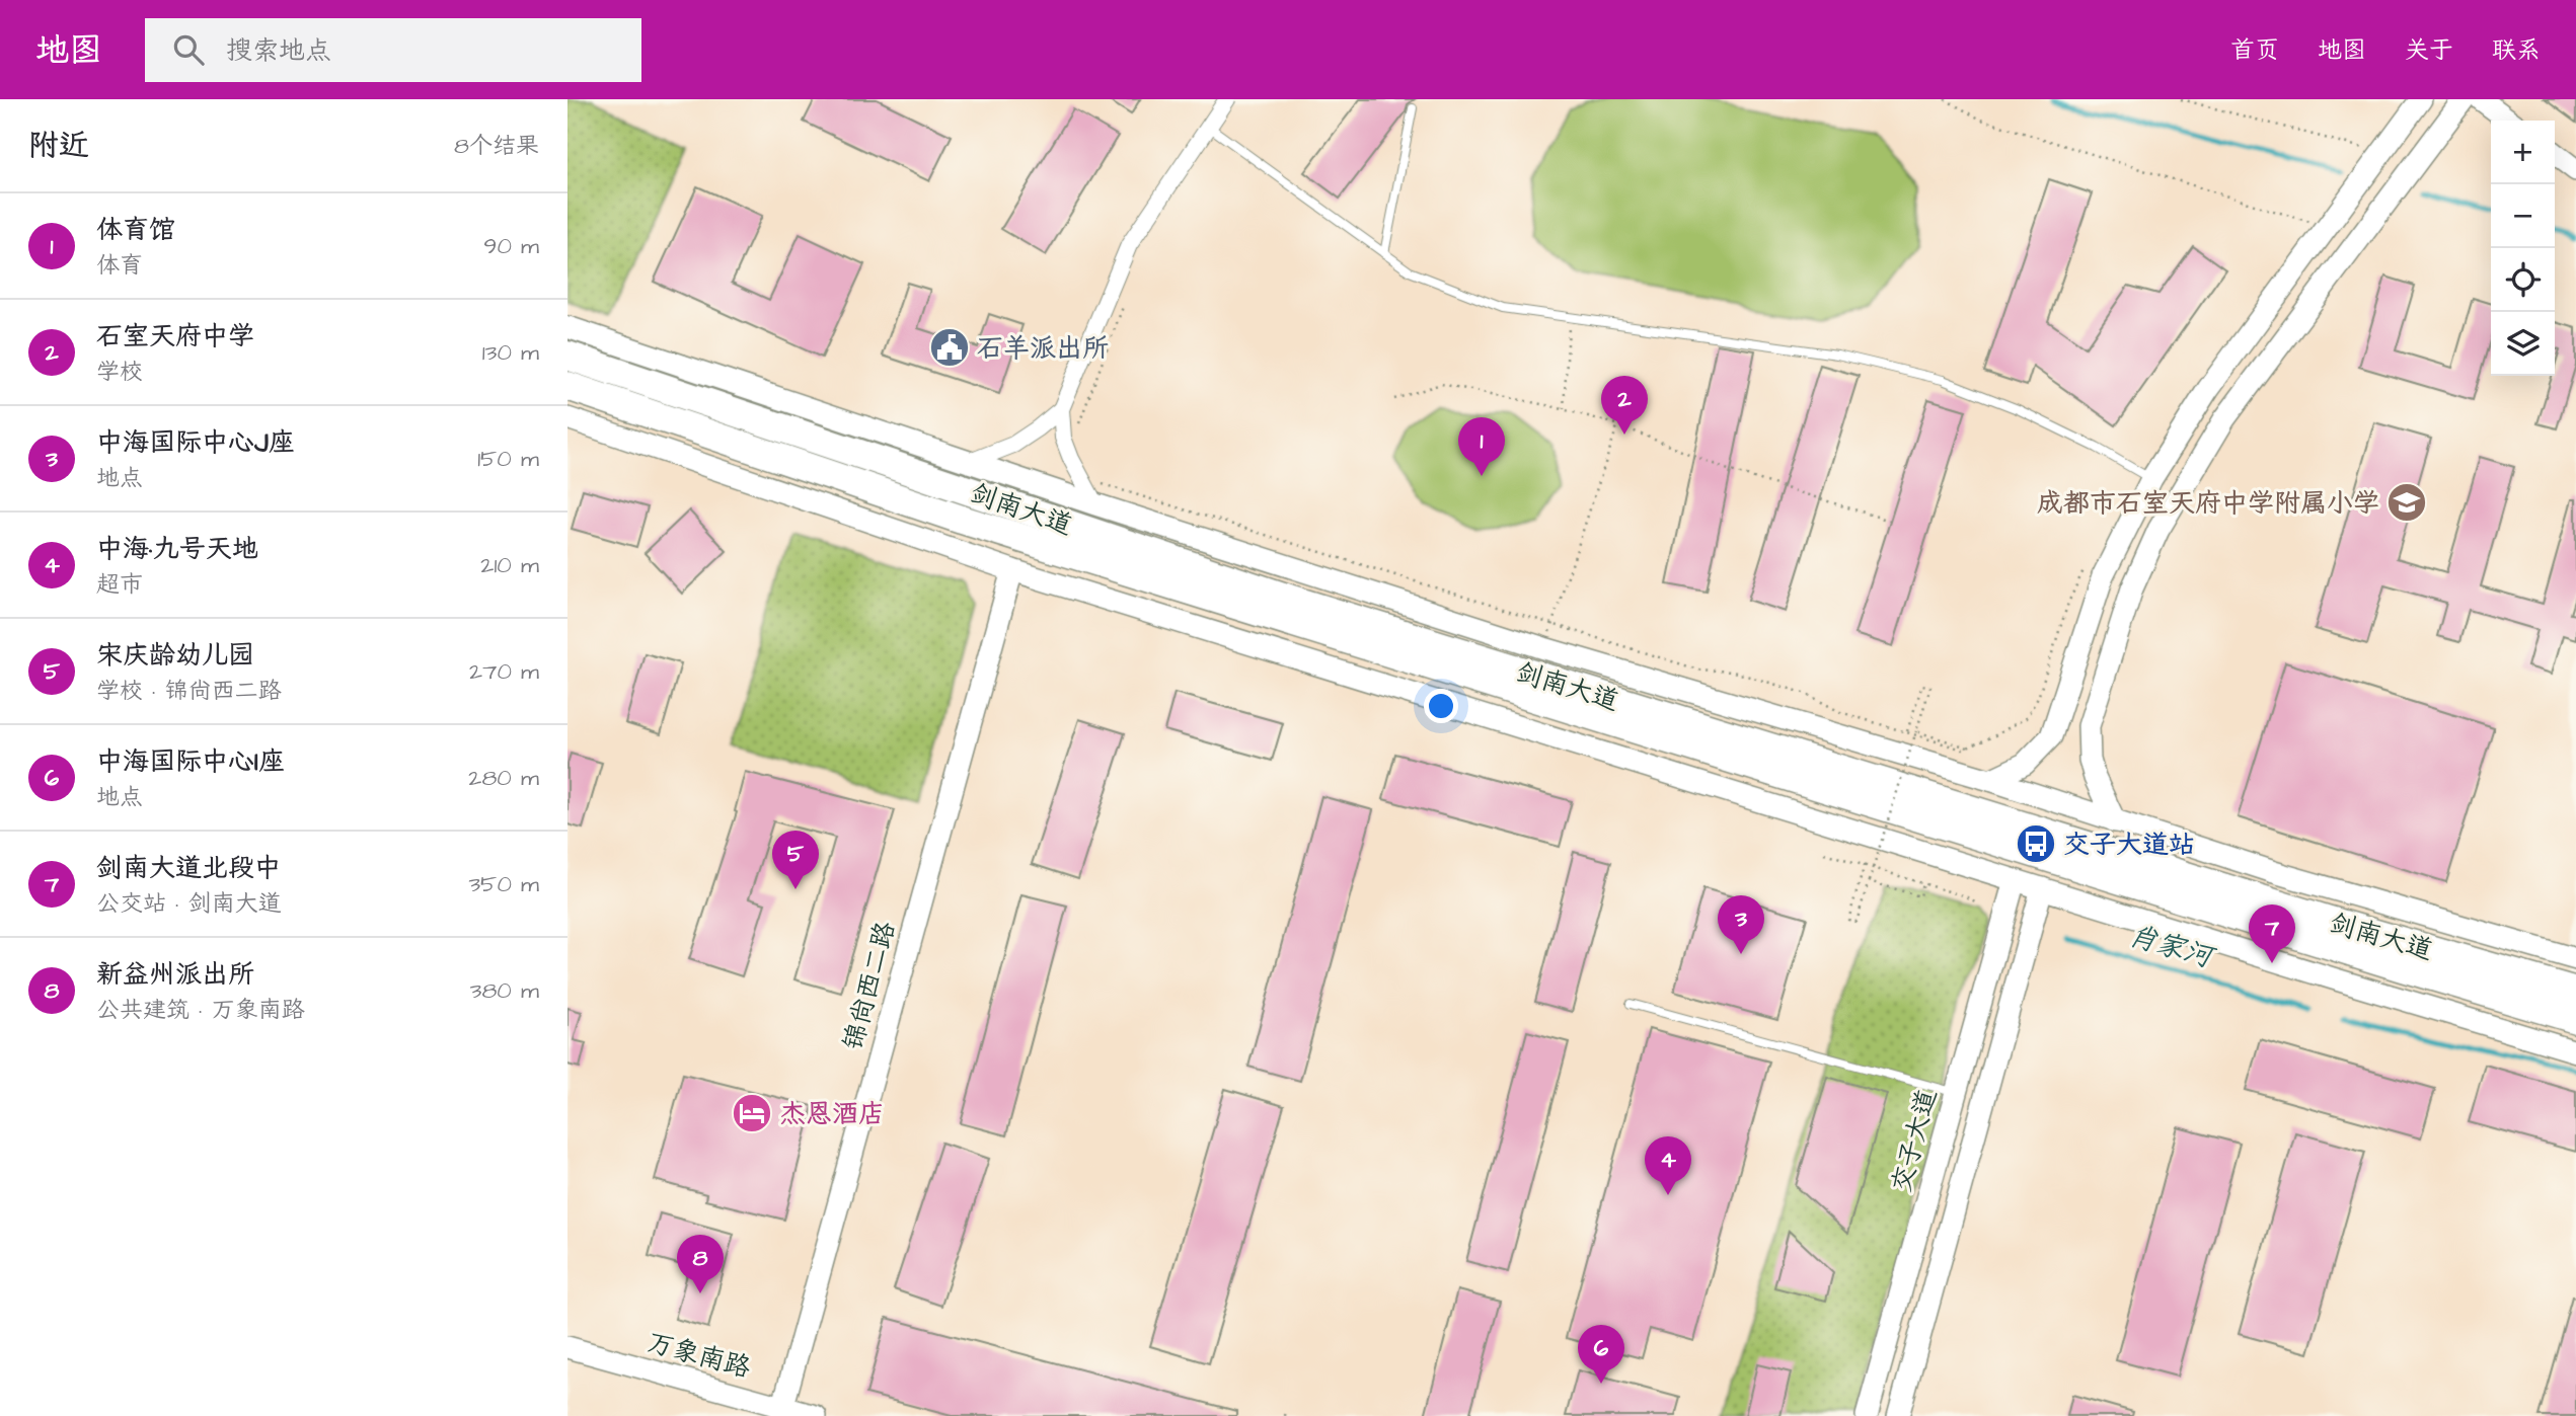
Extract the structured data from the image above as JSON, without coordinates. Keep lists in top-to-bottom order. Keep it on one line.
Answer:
{"streets":{"highway":["剑南大道"],"main road":["锦尚西二路","交子大道","万象南路"]},"crossings":[["锦尚西二路","万象南路"]],"water":["肖家河"],"places":{"public building":["石羊派出所"],"school or university":["成都市石室天府中学附属小学"],"bus stop":["交子大道站"],"hotel":["杰恩酒店"]},"page":{"header":"地图","search":"搜索地点","nav":["首页","地图","关于","联系"],"heading":["附近","8个结果"],"map_buttons":["+","−"],"list":[{"mark":"1","name":"体育馆","note":"体育","value":"90 m"},{"mark":"2","name":"石室天府中学","note":"学校","value":"130 m"},{"mark":"3","name":"中海国际中心J座","note":"地点","value":"150 m"},{"mark":"4","name":"中海·九号天地","note":"超市","value":"210 m"},{"mark":"5","name":"宋庆龄幼儿园","note":"学校 · 锦尚西二路","value":"270 m"},{"mark":"6","name":"中海国际中心I座","note":"地点","value":"280 m"},{"mark":"7","name":"剑南大道北段中","note":"公交站 · 剑南大道","value":"350 m"},{"mark":"8","name":"新益州派出所","note":"公共建筑 · 万象南路","value":"380 m"}],"pins":["2","1","5","3","7","4","8","6"]}}
